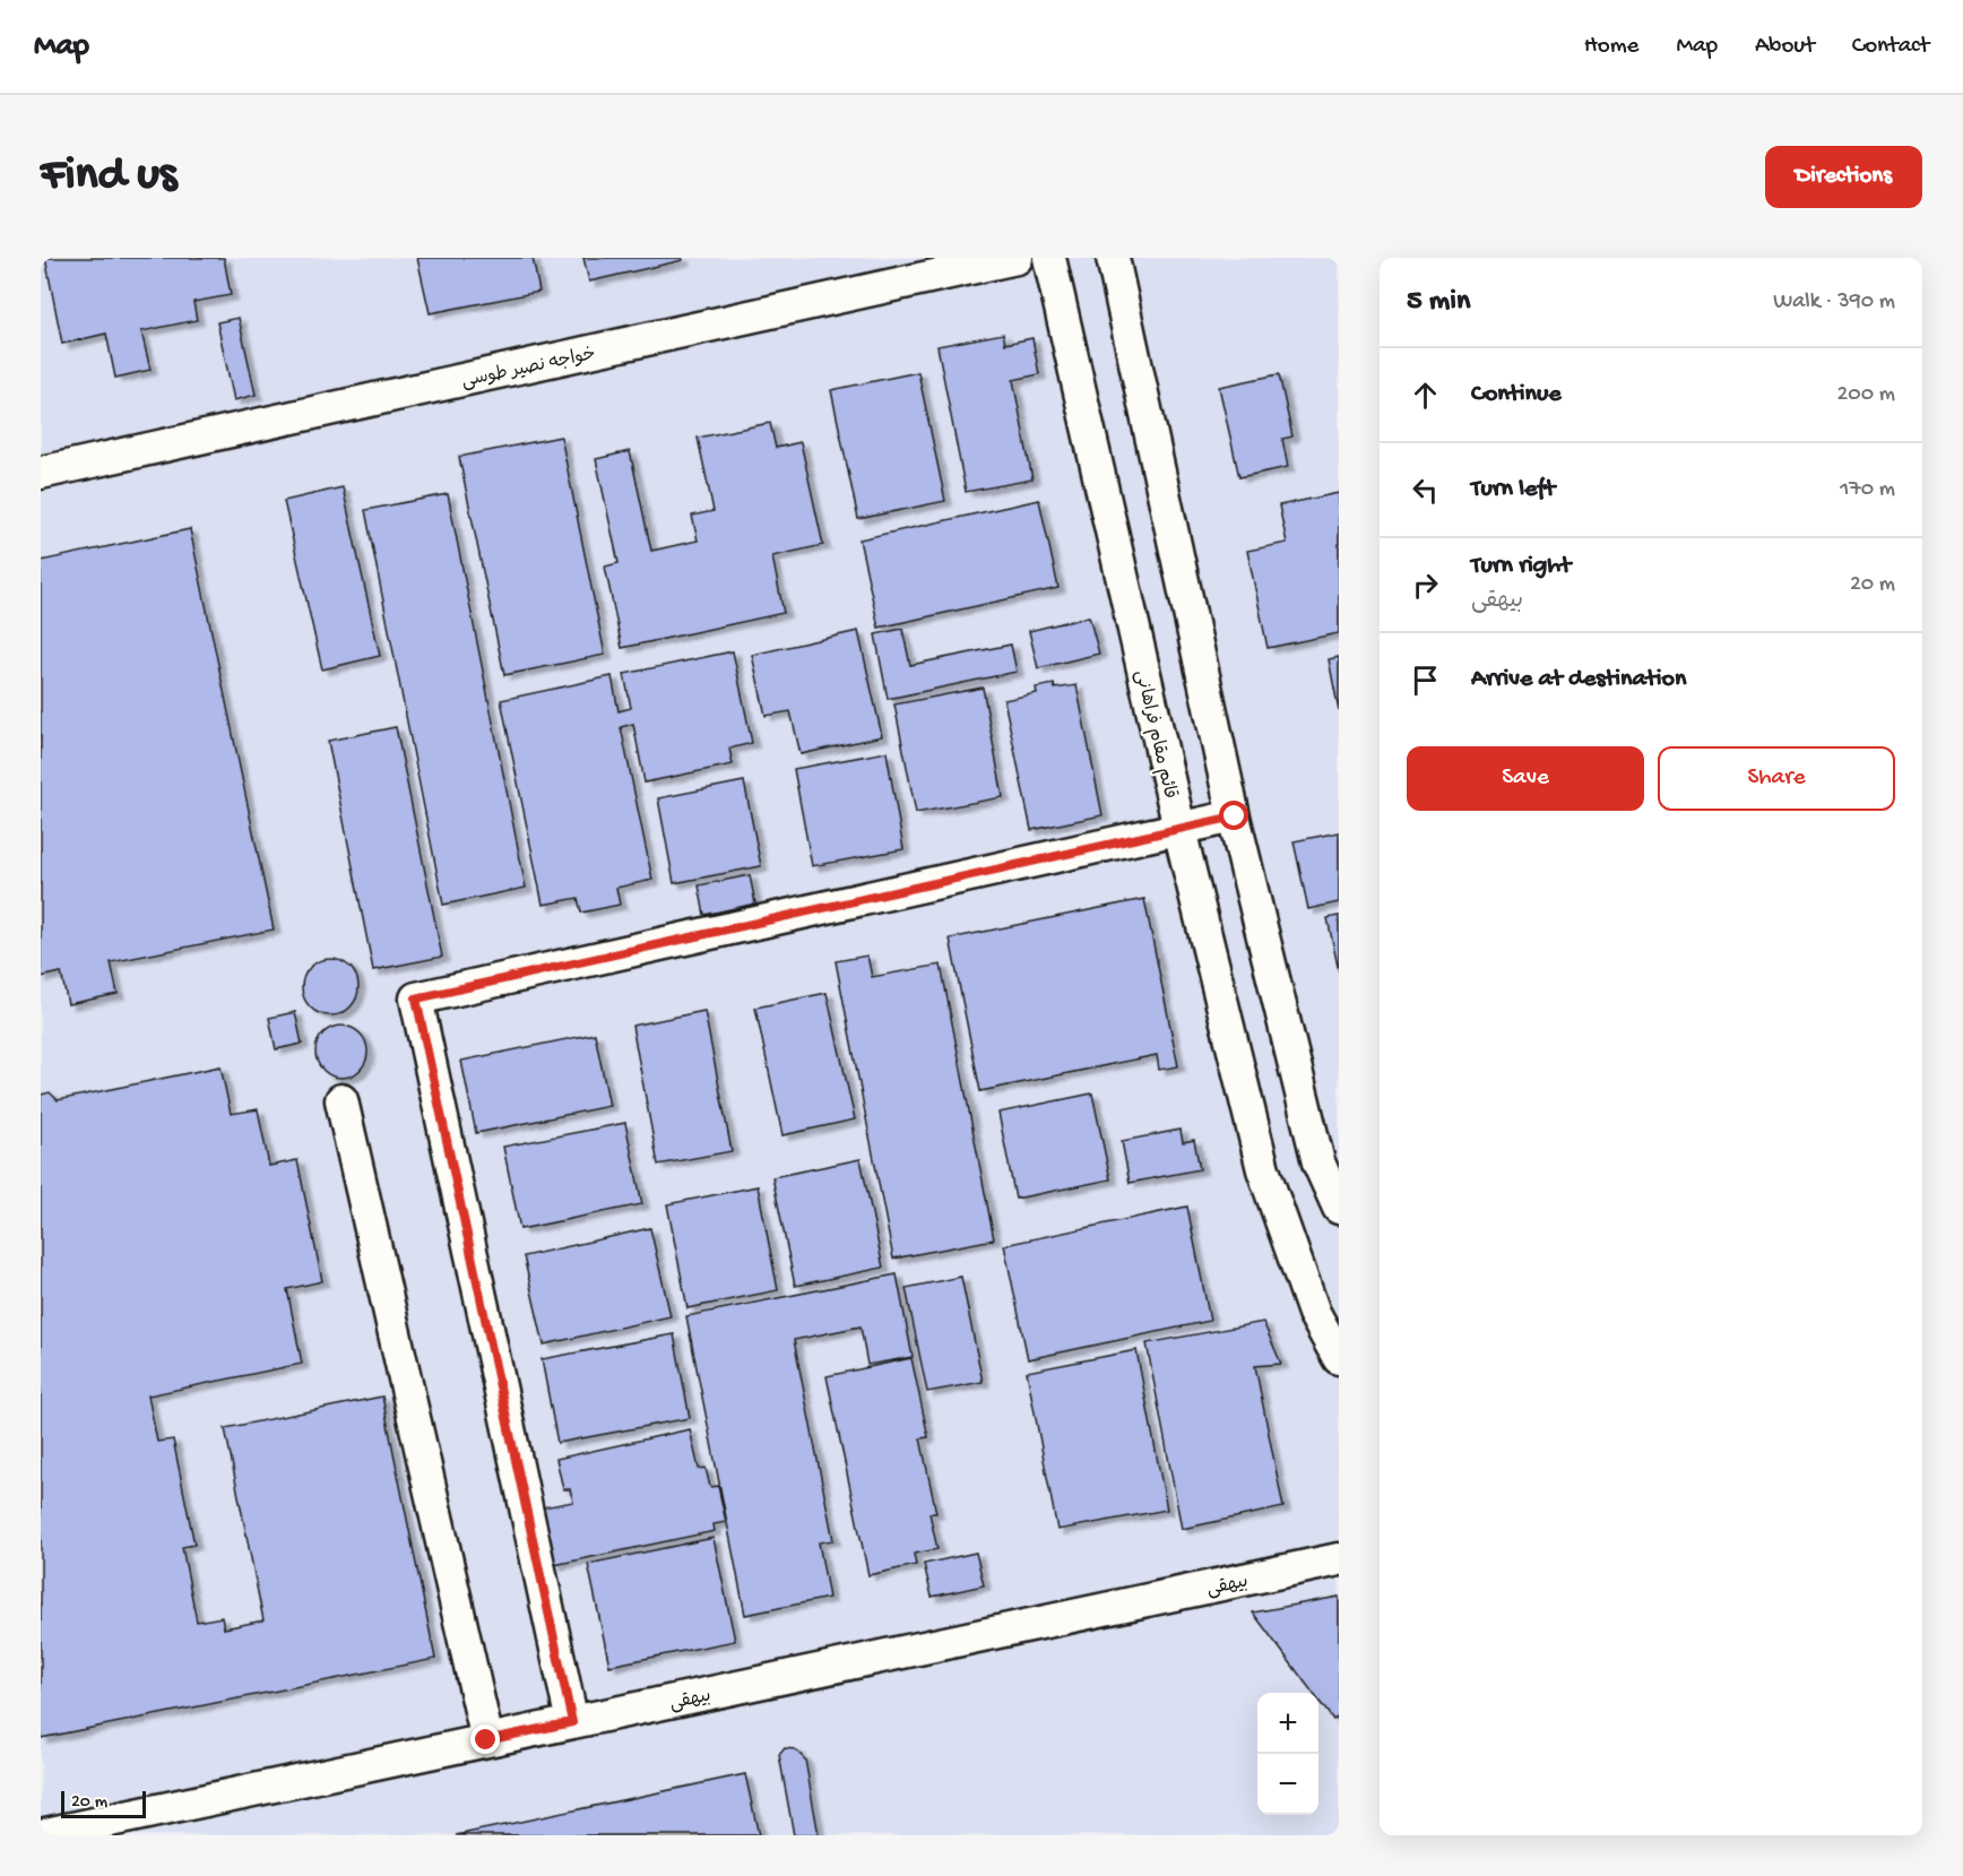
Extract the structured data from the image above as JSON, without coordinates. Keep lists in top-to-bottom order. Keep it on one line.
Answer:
{"streets":{"street":["خواجه نصیر طوسی","قائم مقام فراهانی","بیهقی"]},"scale_bar":"20 m","page":{"header":"Map","nav":["Home","Map","About","Contact"],"buttons":["Directions",["Save","Share"]],"title":"Find us","heading":["5 min","Walk · 390 m"],"list":[["Continue","200 m"],["Turn left","170 m"],["Turn right","بیهقی","20 m"],"Arrive at destination"],"map_buttons":["+","−"],"scale":"20 m"}}
